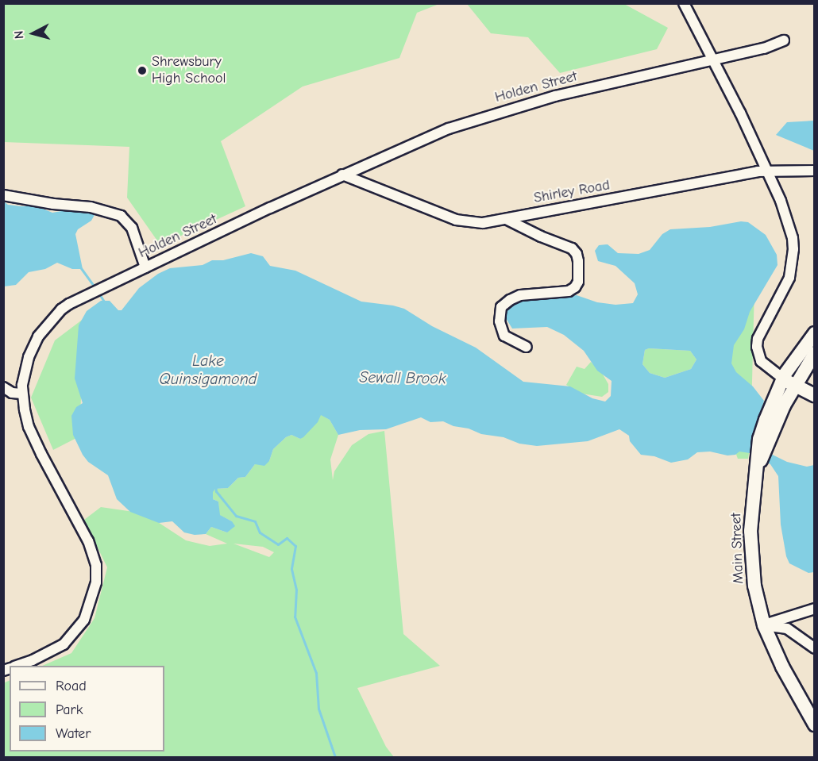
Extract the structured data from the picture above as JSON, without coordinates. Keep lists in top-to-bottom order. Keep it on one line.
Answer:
{"streets":{"main road":["Main Street"],"street":["Holden Street","Shirley Road"]},"crossings":[["Holden Street","Shirley Road"]],"water":["Lake Quinsigamond","Sewall Brook"],"places":["Shrewsbury High School"],"legend":["Road","Park","Water"],"north":"left"}
